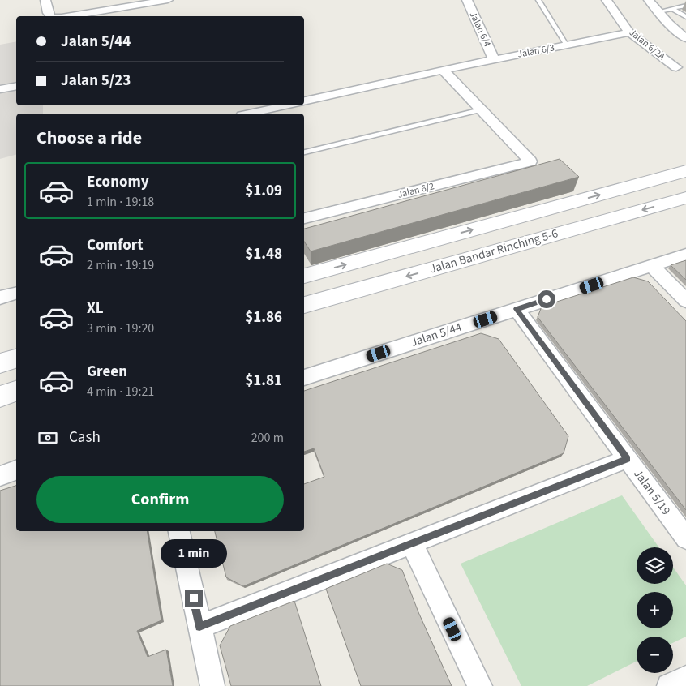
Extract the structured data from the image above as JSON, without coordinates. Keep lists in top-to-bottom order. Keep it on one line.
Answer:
{"streets":{"street":["Jalan 6/4","Jalan 6/2A","Jalan 6/3","Jalan 6/2","Jalan Bandar Rinching 5-6","Jalan 5/44","Jalan 5/19"]},"crossings":[["Jalan 6/4","Jalan 6/3"],["Jalan 6/2A","Jalan 6/3"],["Jalan 5/44","Jalan 5/19"]],"page":{"banner":["Jalan 5/44","Jalan 5/23"],"heading":"Choose a ride","list":[{"name":"Economy","note":"1 min · 19:18","value":"$1.09"},{"name":"Comfort","note":"2 min · 19:19","value":"$1.48"},{"name":"XL","note":"3 min · 19:20","value":"$1.86"},{"name":"Green","note":"4 min · 19:21","value":"$1.81"}],"pay":["Cash","200 m"],"buttons":"Confirm","bubble":"1 min","map_buttons":["+","−"]}}
